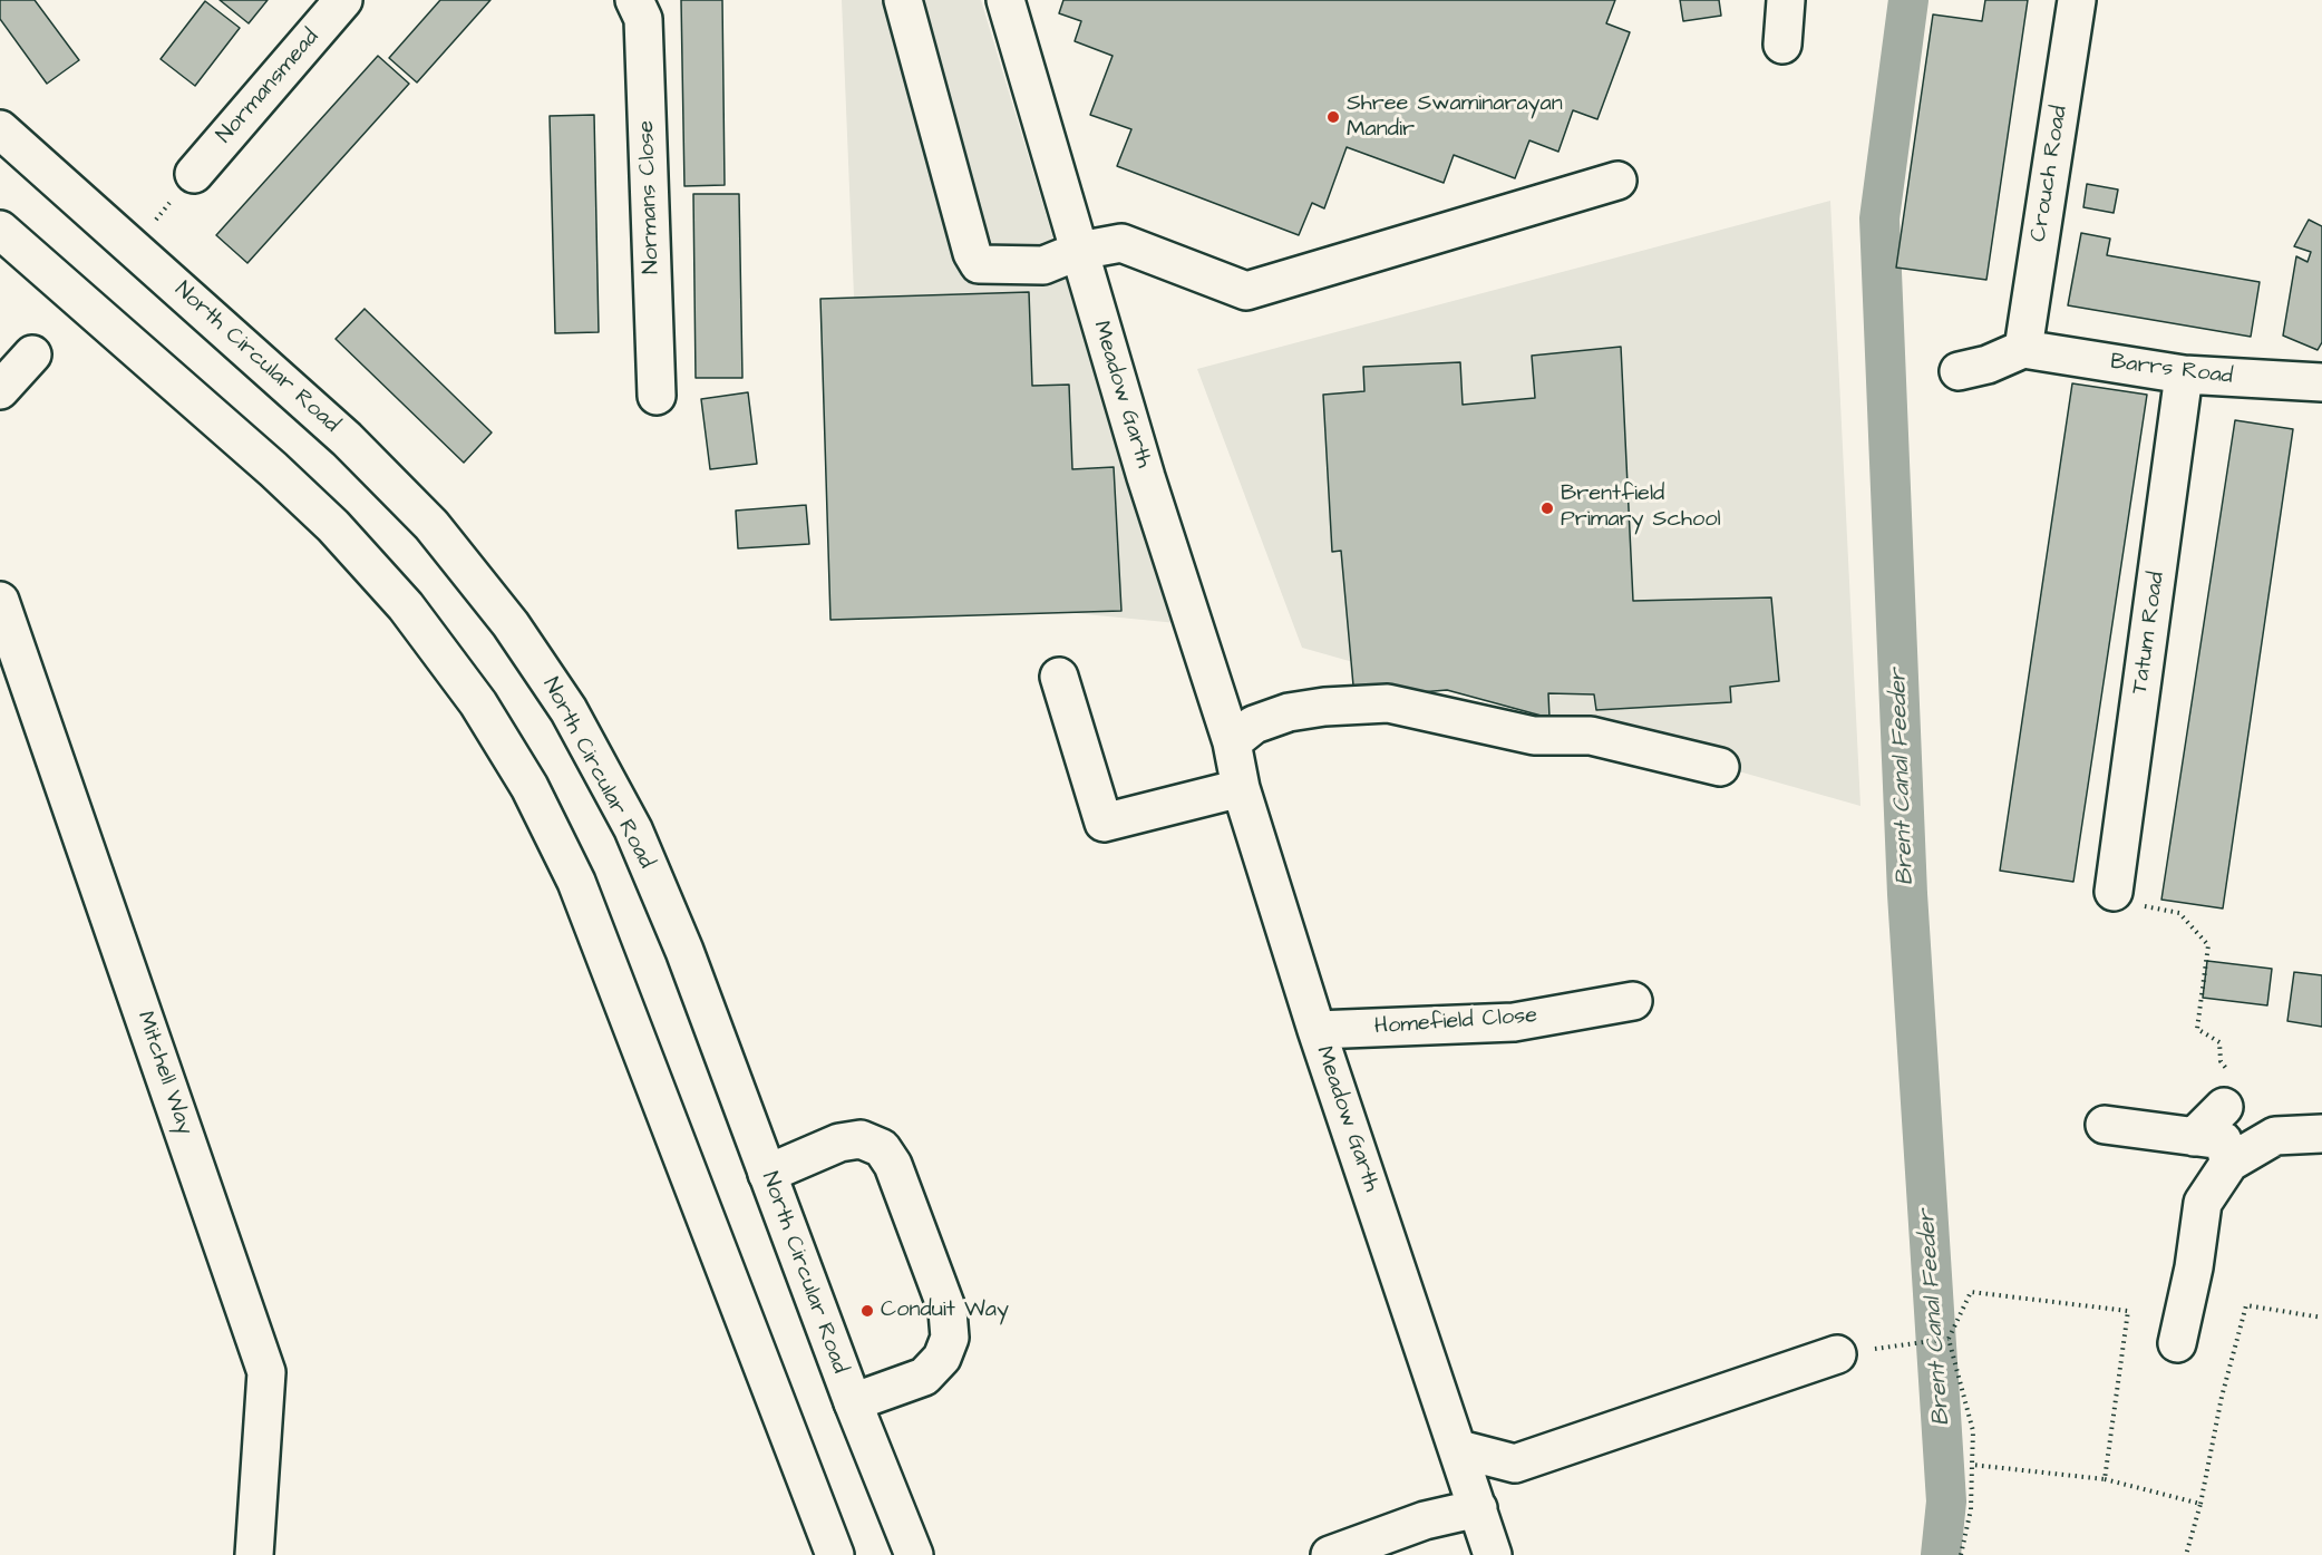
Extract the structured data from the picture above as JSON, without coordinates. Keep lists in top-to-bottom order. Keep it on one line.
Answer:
{"streets":{"main road":["Normansmead","Crouch Road","Normans Close","North Circular Road","Barrs Road","Meadow Garth","Tatum Road","Homefield Close","Mitchell Way"]},"crossings":[["Crouch Road","Barrs Road"],["Barrs Road","Tatum Road"],["Meadow Garth","Homefield Close"]],"water":["Brent Canal Feeder"],"places":["Shree Swaminarayan Mandir","Brentfield Primary School","Conduit Way"]}
